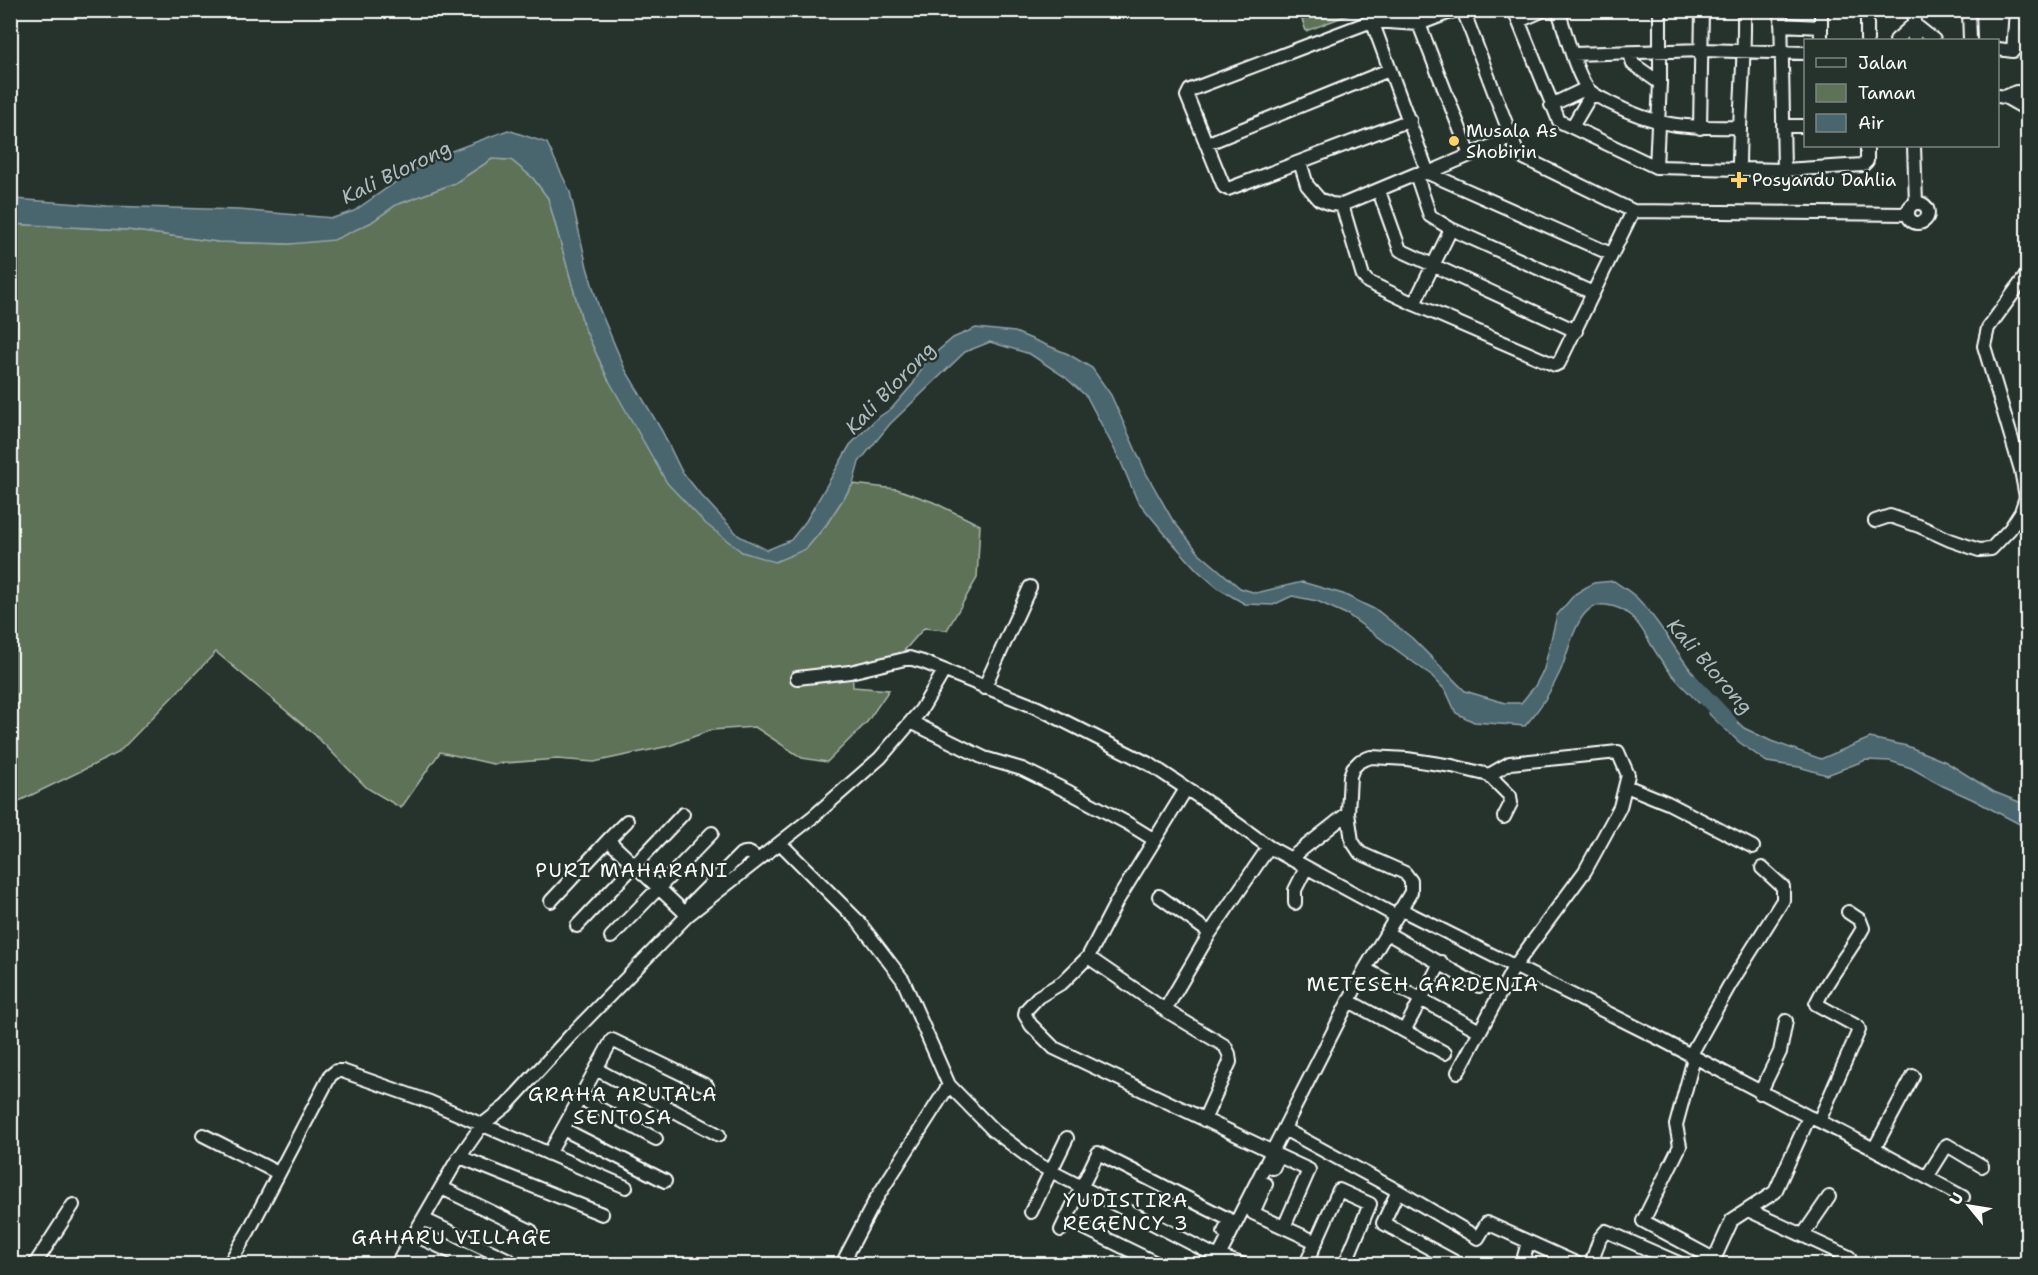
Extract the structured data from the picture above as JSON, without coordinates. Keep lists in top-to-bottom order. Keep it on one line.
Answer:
{"districts":["PURI MAHARANI","METESEH GARDENIA","GRAHA ARUTALA SENTOSA","YUDISTIRA REGENCY 3","GAHARU VILLAGE"],"water":["Kali Blorong"],"places":{"other":["Musala As Shobirin"],"health":["Posyandu Dahlia"]},"legend":["Jalan","Taman","Air"],"north":"top left"}
